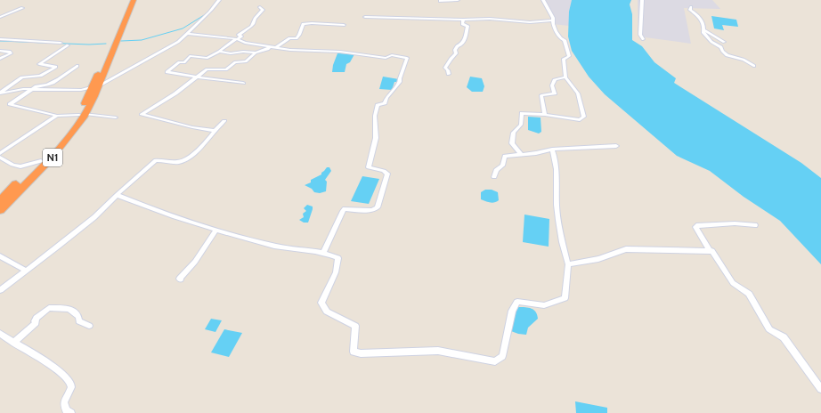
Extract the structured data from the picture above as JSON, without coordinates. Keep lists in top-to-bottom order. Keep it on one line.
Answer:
{"streets":{"highway":["N1"]}}
